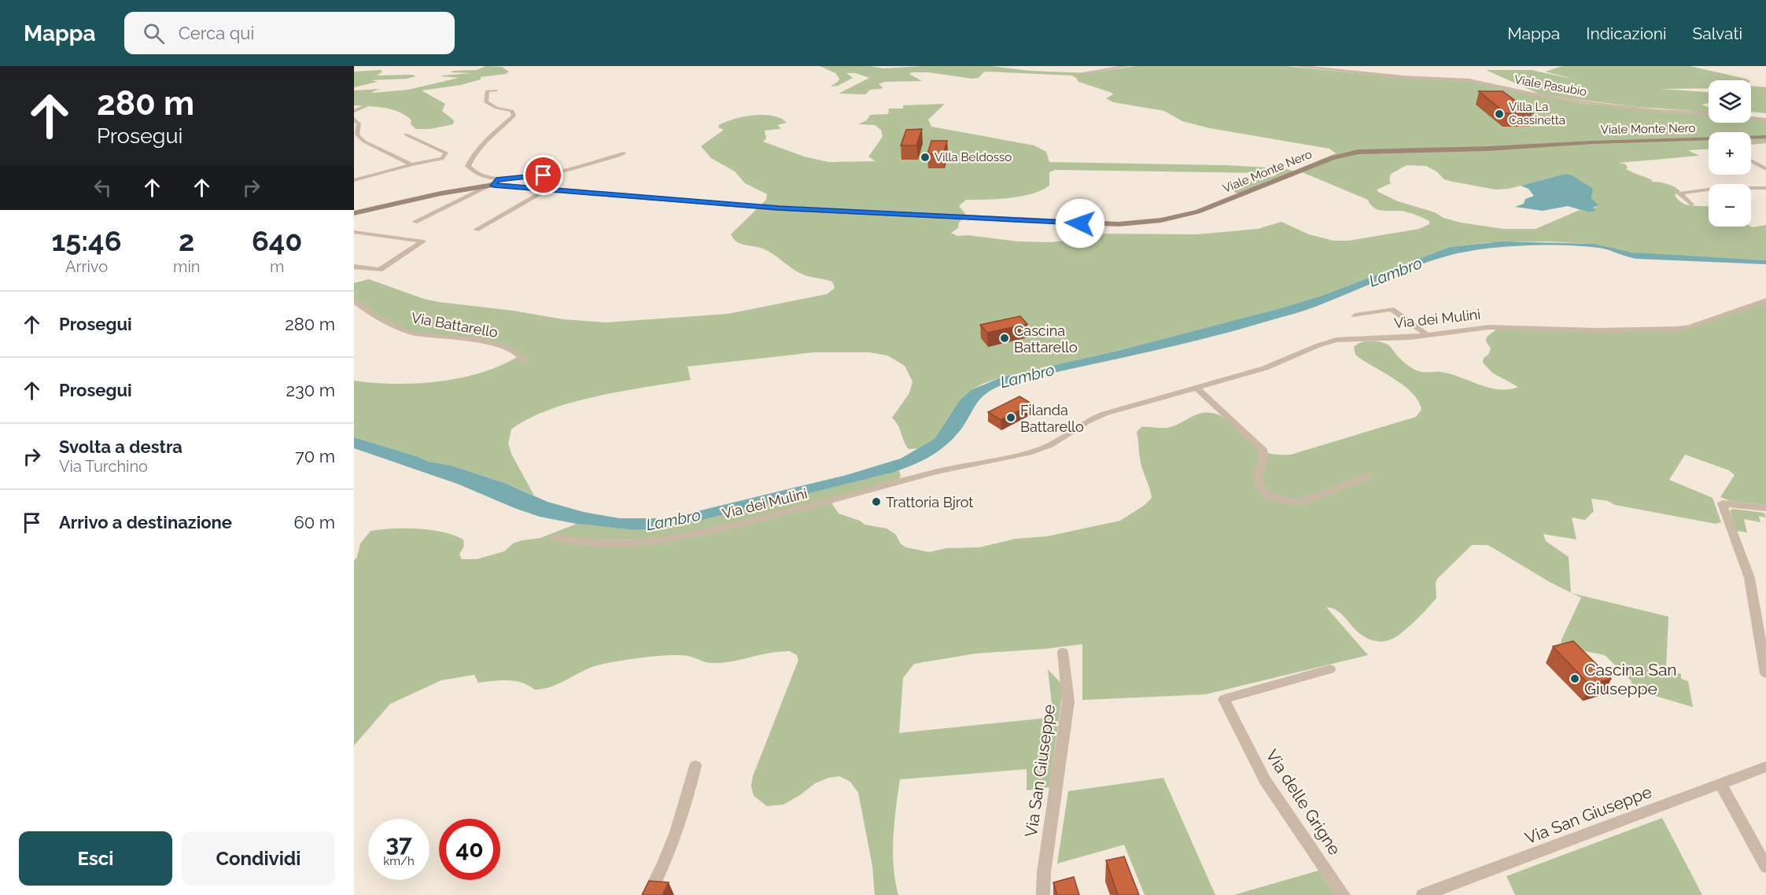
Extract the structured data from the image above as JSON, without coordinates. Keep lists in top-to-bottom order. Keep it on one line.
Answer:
{"streets":{"street":["Viale Pasubio","Viale Monte Nero","Via dei Mulini","Via Battarello","Via San Giuseppe","Via delle Grigne"]},"water":["Lambro"],"places":["Villa La Cassinetta","Villa Beldosso","Cascina Battarello","Filanda Battarello","Trattoria Bjrot","Cascina San Giuseppe"],"page":{"header":"Mappa","search":"Cerca qui","nav":["Mappa","Indicazioni","Salvati"],"turn":["280 m","Prosegui"],"map_buttons":["+","−"],"eta":["15:46","Arrivo","2","min","640","m"],"list":[{"name":"Prosegui","value":"280 m"},{"name":"Prosegui","value":"230 m"},{"name":"Svolta a destra","note":"Via Turchino","value":"70 m"},{"name":"Arrivo a destinazione","value":"60 m"}],"speed":"37 km/h","limit":"40","buttons":["Esci","Condividi"]}}
